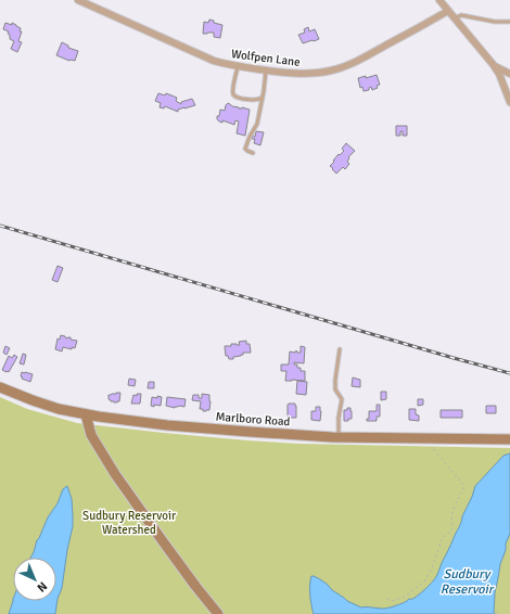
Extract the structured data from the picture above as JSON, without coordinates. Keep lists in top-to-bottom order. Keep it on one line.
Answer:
{"streets":{"main road":["Marlboro Road"],"street":["Wolfpen Lane"]},"water":["Sudbury Reservoir"],"parks":["Sudbury Reservoir Watershed"],"north":"bottom right"}
